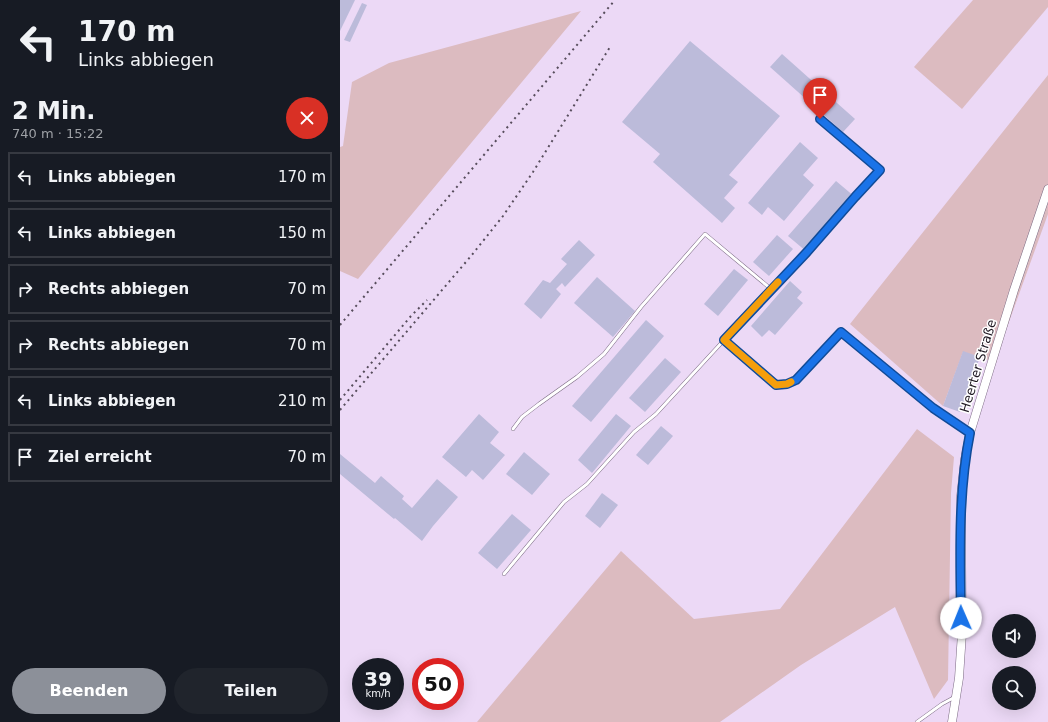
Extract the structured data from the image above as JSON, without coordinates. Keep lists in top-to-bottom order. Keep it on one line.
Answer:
{"streets":{"main road":["Heerter Straße"]},"page":{"turn":["170 m","Links abbiegen"],"heading":["2 Min.","740 m · 15:22"],"list":[{"name":"Links abbiegen","value":"170 m"},{"name":"Links abbiegen","value":"150 m"},{"name":"Rechts abbiegen","value":"70 m"},{"name":"Rechts abbiegen","value":"70 m"},{"name":"Links abbiegen","value":"210 m"},{"name":"Ziel erreicht","value":"70 m"}],"speed":"39 km/h","limit":"50","buttons":["Beenden","Teilen"]}}
